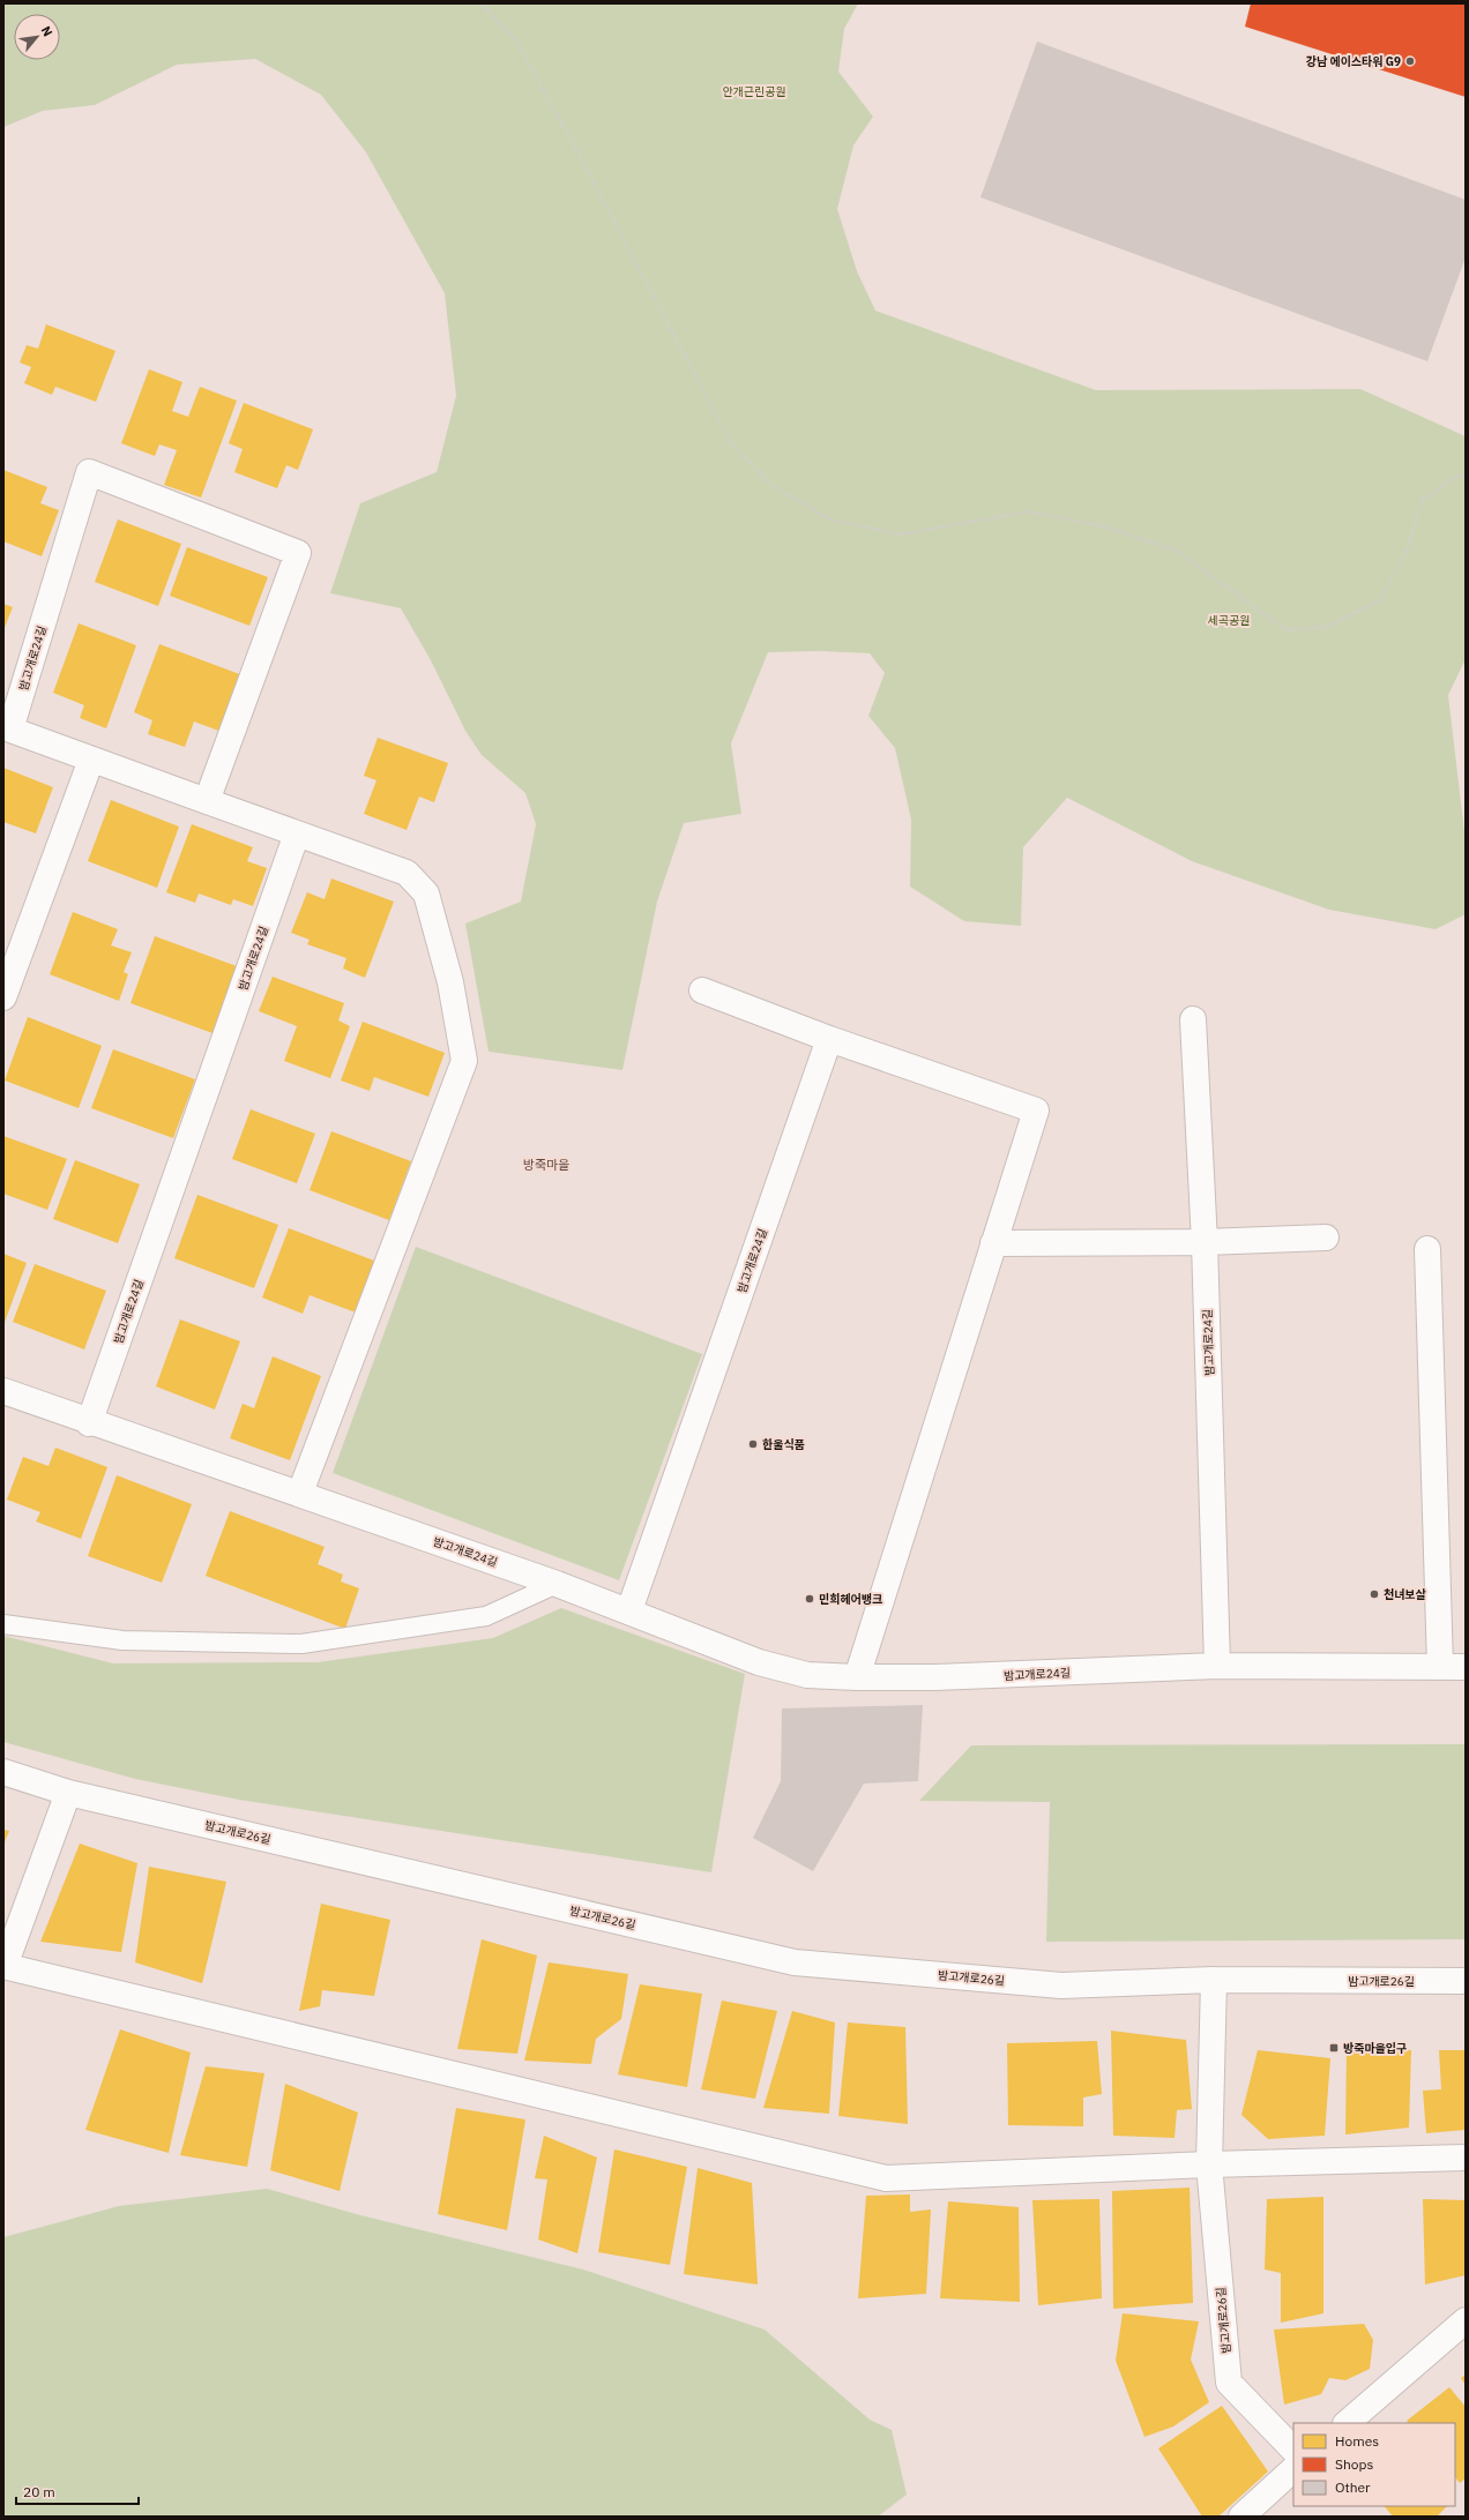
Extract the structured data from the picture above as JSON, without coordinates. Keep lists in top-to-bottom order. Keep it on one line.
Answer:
{"streets":{"street":["밤고개로24길","밤고개로26길"]},"districts":["방죽마을"],"parks":["안개근린공원","세곡공원"],"places":{"other":["강남 에이스타워 G9","한울식품","천녀보살","민희헤어뱅크"],"transit":["방죽마을입구"]},"legend":["Homes","Shops","Other"],"scale_bar":"20 m","north":"top right"}
